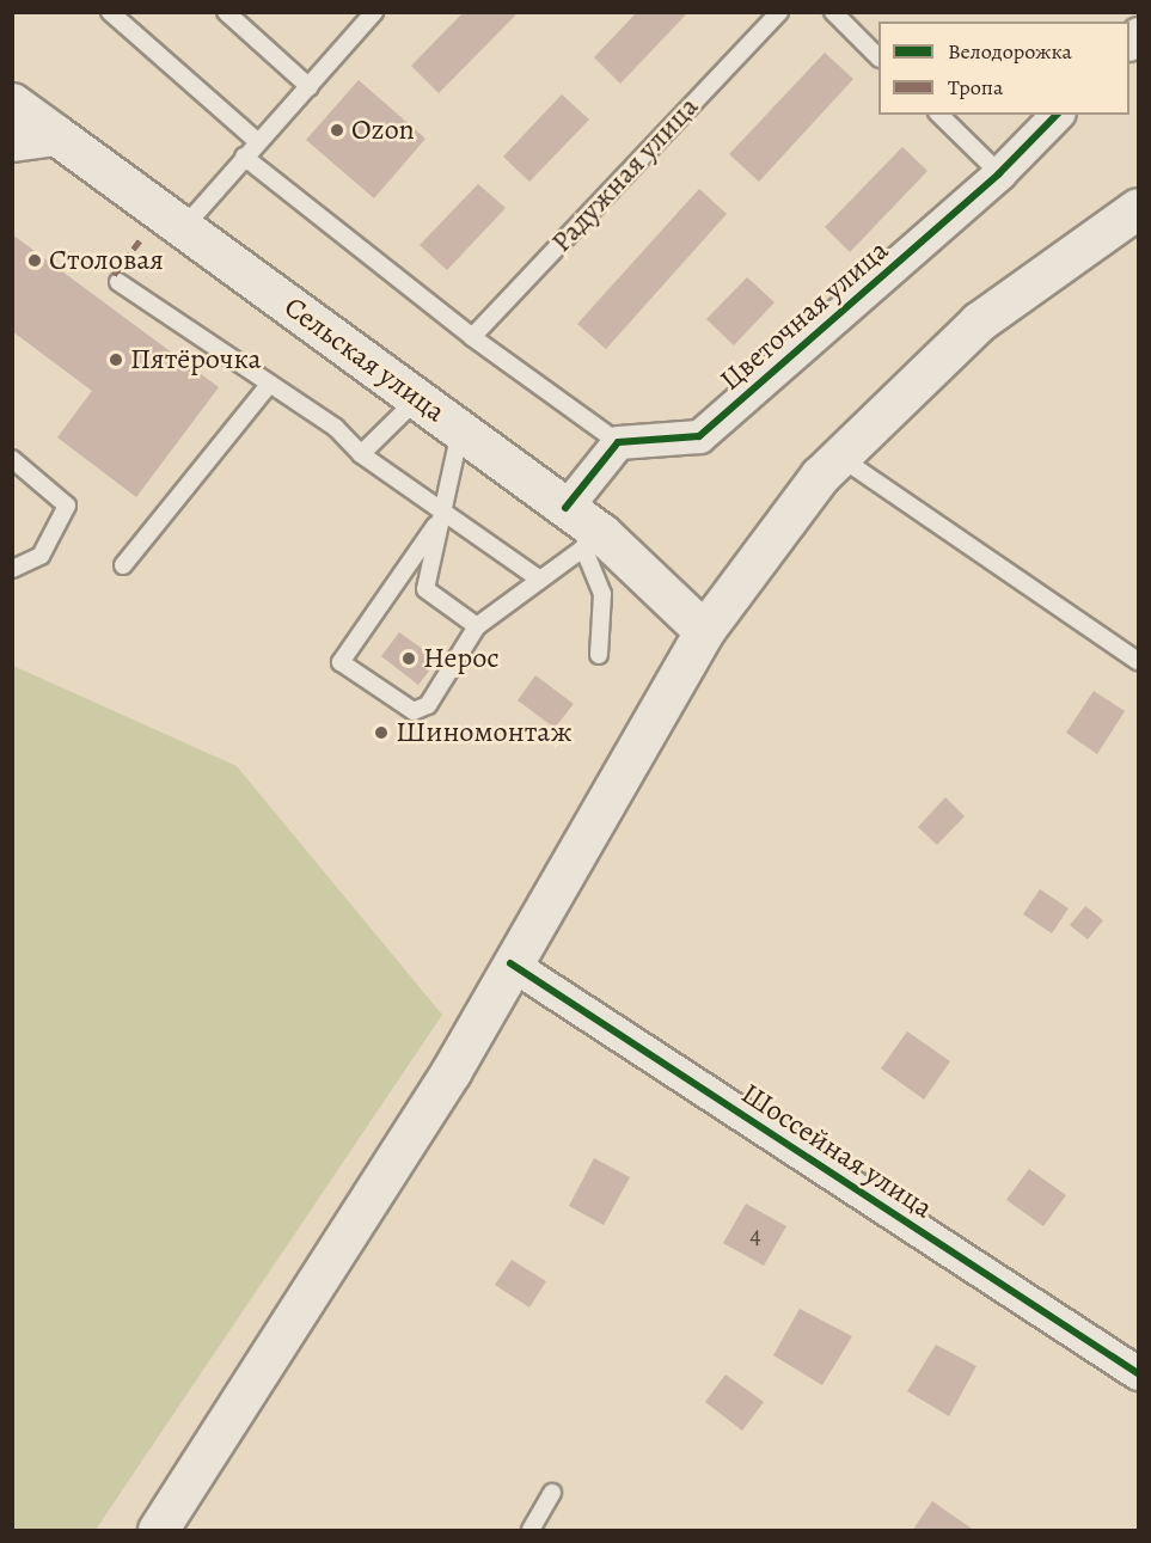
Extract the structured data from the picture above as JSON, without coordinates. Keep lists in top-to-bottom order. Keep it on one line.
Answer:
{"streets":{"main road":["Сельская улица"],"street":["Цветочная улица","Шоссейная улица"],"lane":["Радужная улица"]},"places":["Ozon","Столовая","Пятёрочка","Нерос","Шиномонтаж"],"house_numbers":["4"],"legend":["Велодорожка","Тропа"]}
